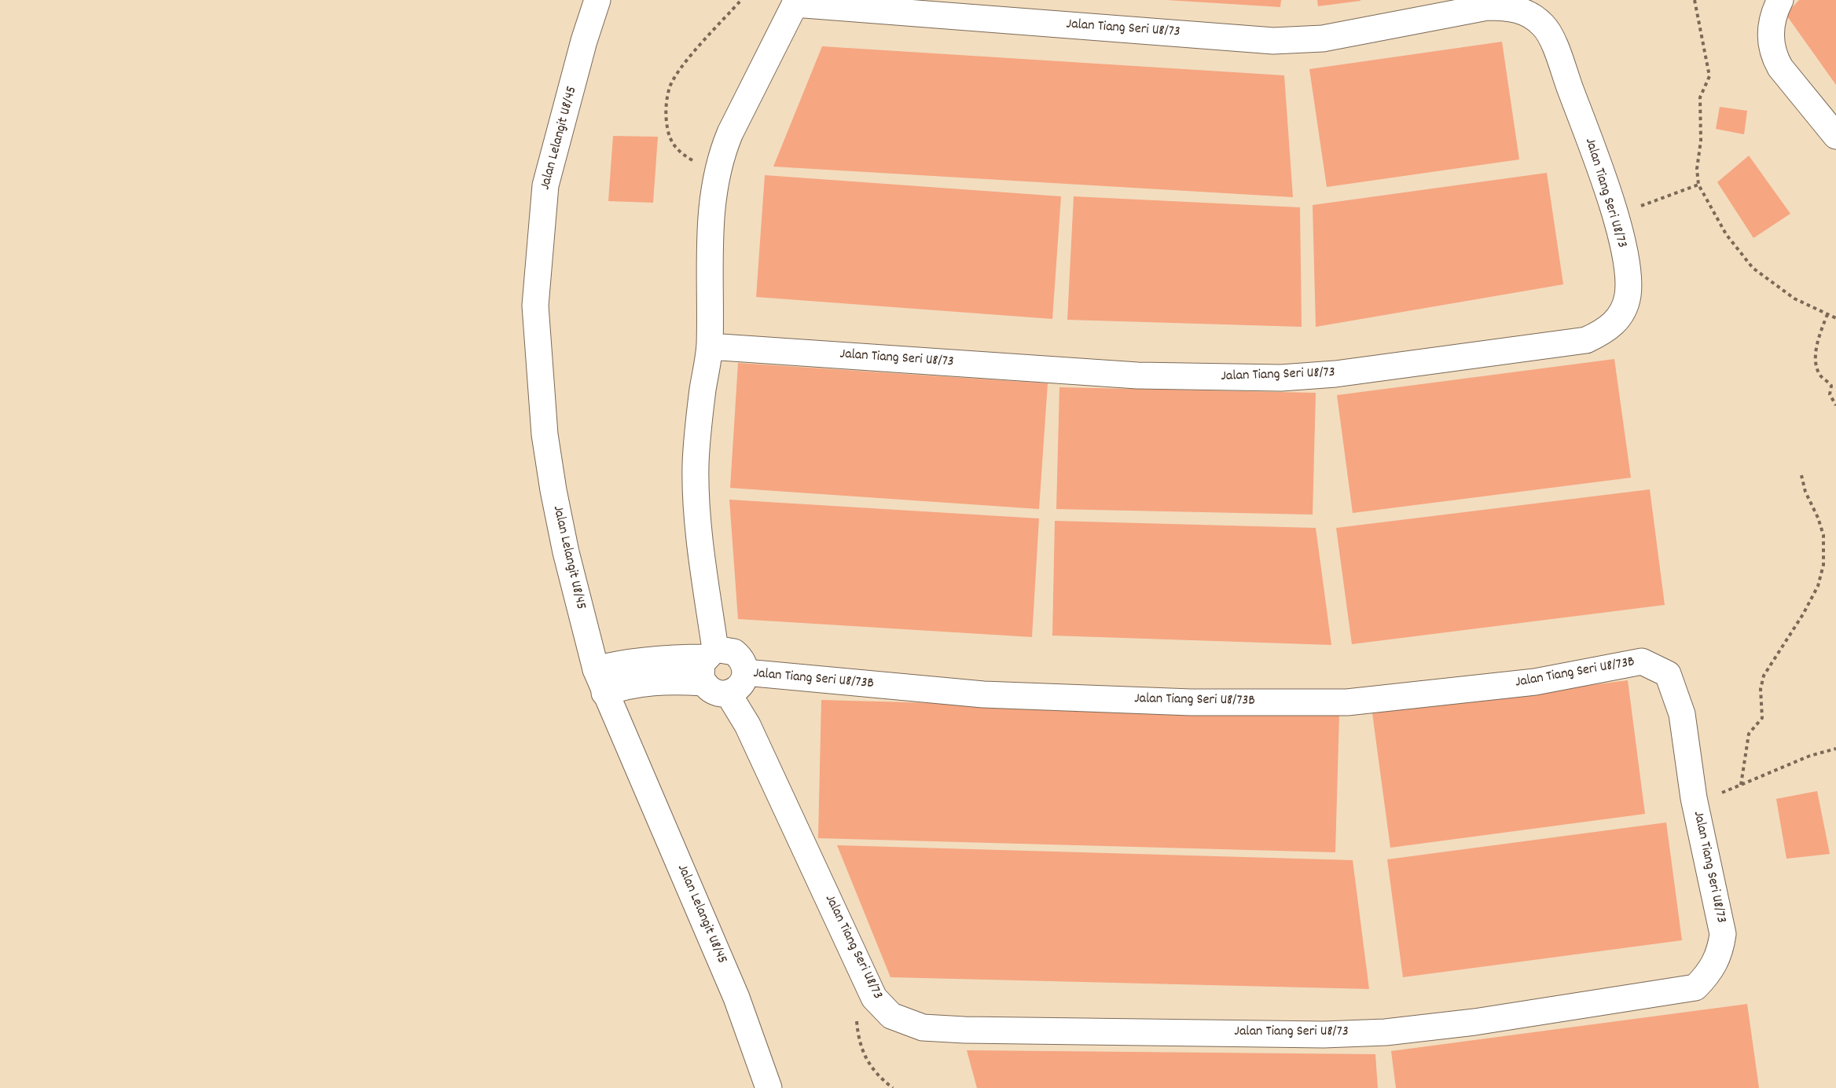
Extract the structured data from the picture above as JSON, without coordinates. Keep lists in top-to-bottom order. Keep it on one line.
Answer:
{"streets":{"street":["Jalan Tiang Seri U8/73","Jalan Lelangit U8/45","Jalan Tiang Seri U8/73B"]},"crossings":[["Jalan Tiang Seri U8/73","Jalan Tiang Seri U8/73B"],["Jalan Lelangit U8/45","Jalan Tiang Seri U8/73B"]]}
